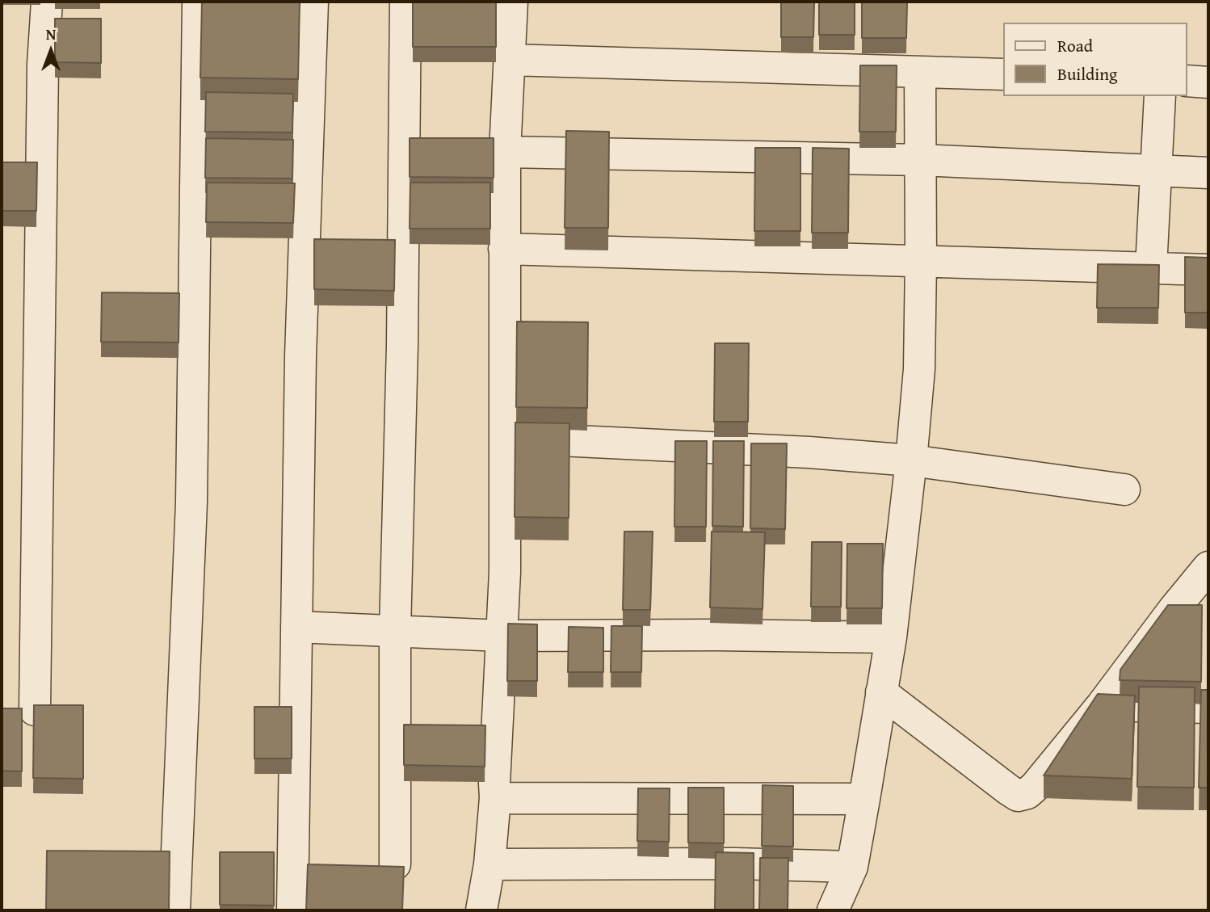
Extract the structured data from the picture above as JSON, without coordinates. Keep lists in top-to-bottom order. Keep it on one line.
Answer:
{"legend":["Road","Building"],"north":"top"}
